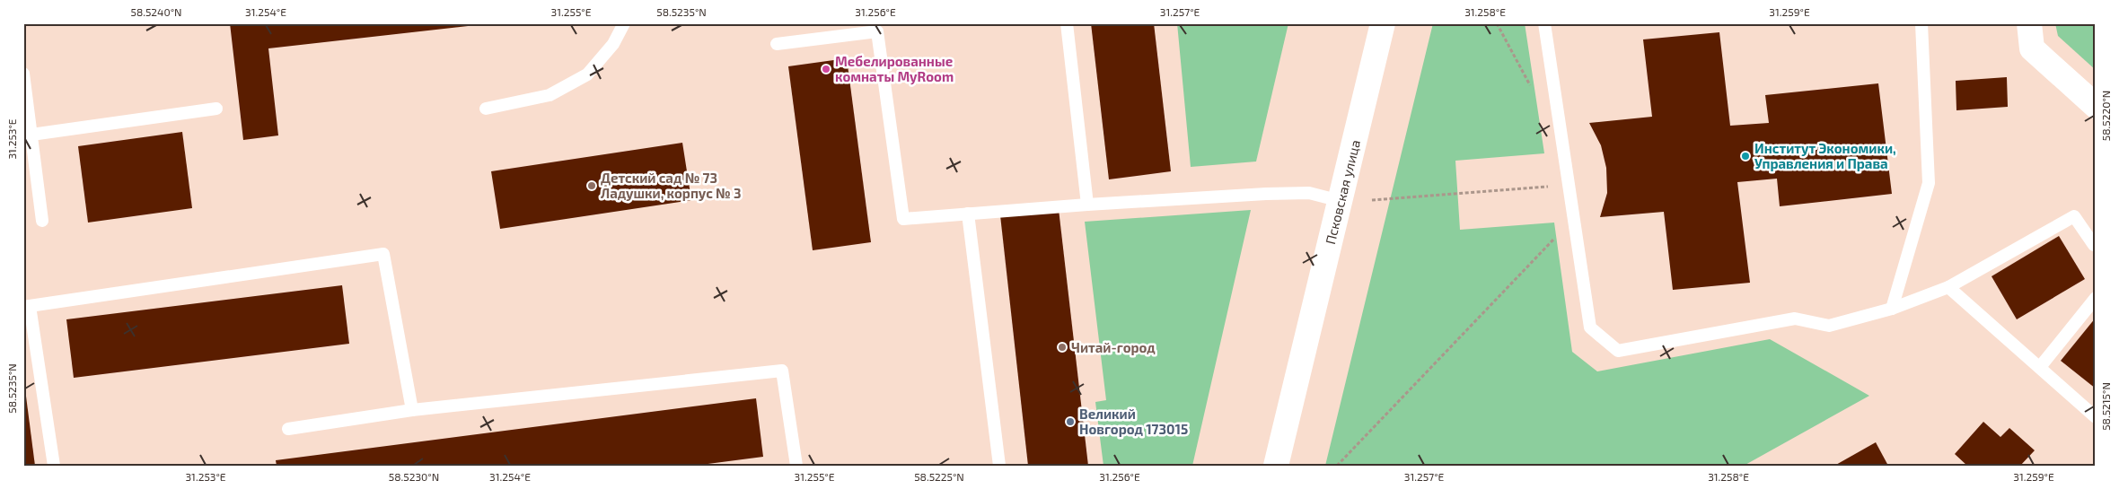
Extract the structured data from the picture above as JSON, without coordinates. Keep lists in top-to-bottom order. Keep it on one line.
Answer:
{"streets":{"main road":["Псковская улица"]},"places":["Мебелированные комнаты MyRoom","Институт Экономики, Управления и Права","Детский сад № 73 Ладушки, корпус № 3","Читай-город","Великий Новгород 173015"],"coordinates":["58.5240°N","31.254°E","31.255°E","58.5235°N","31.256°E","31.257°E","31.258°E","31.259°E","58.5220°N","31.253°E","58.5215°N","58.5230°N","58.5225°N"]}
